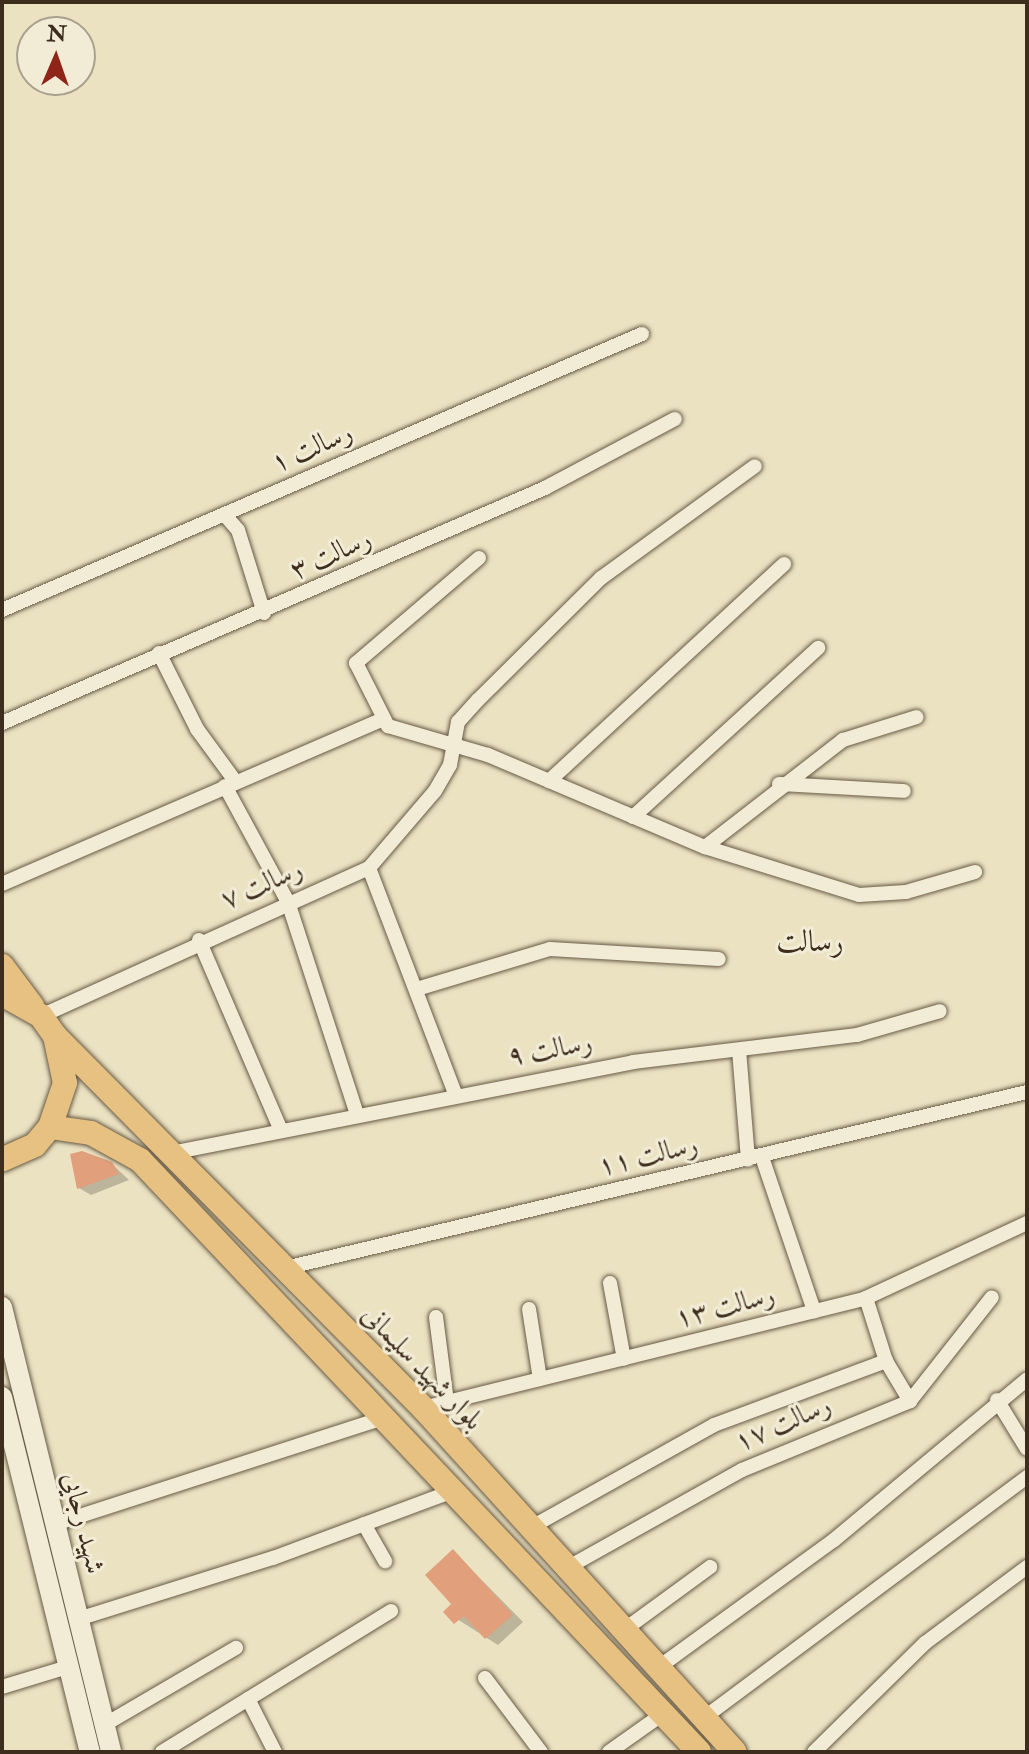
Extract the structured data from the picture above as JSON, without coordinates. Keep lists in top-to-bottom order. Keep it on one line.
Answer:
{"streets":{"main road":["بلوار شهید سلیمانی","شهید رجایی"],"street":["رسالت ۱","رسالت ۳","رسالت ۷","رسالت ۹","رسالت ۱۱","رسالت ۱۳","رسالت ۱۷"]},"crossings":[["رسالت ۷","بلوار شهید سلیمانی"],["رسالت ۹","بلوار شهید سلیمانی"],["رسالت ۱۱","بلوار شهید سلیمانی"],["رسالت ۱۳","بلوار شهید سلیمانی"],["بلوار شهید سلیمانی","رسالت ۱۷"]],"districts":["رسالت"],"north":"top"}
